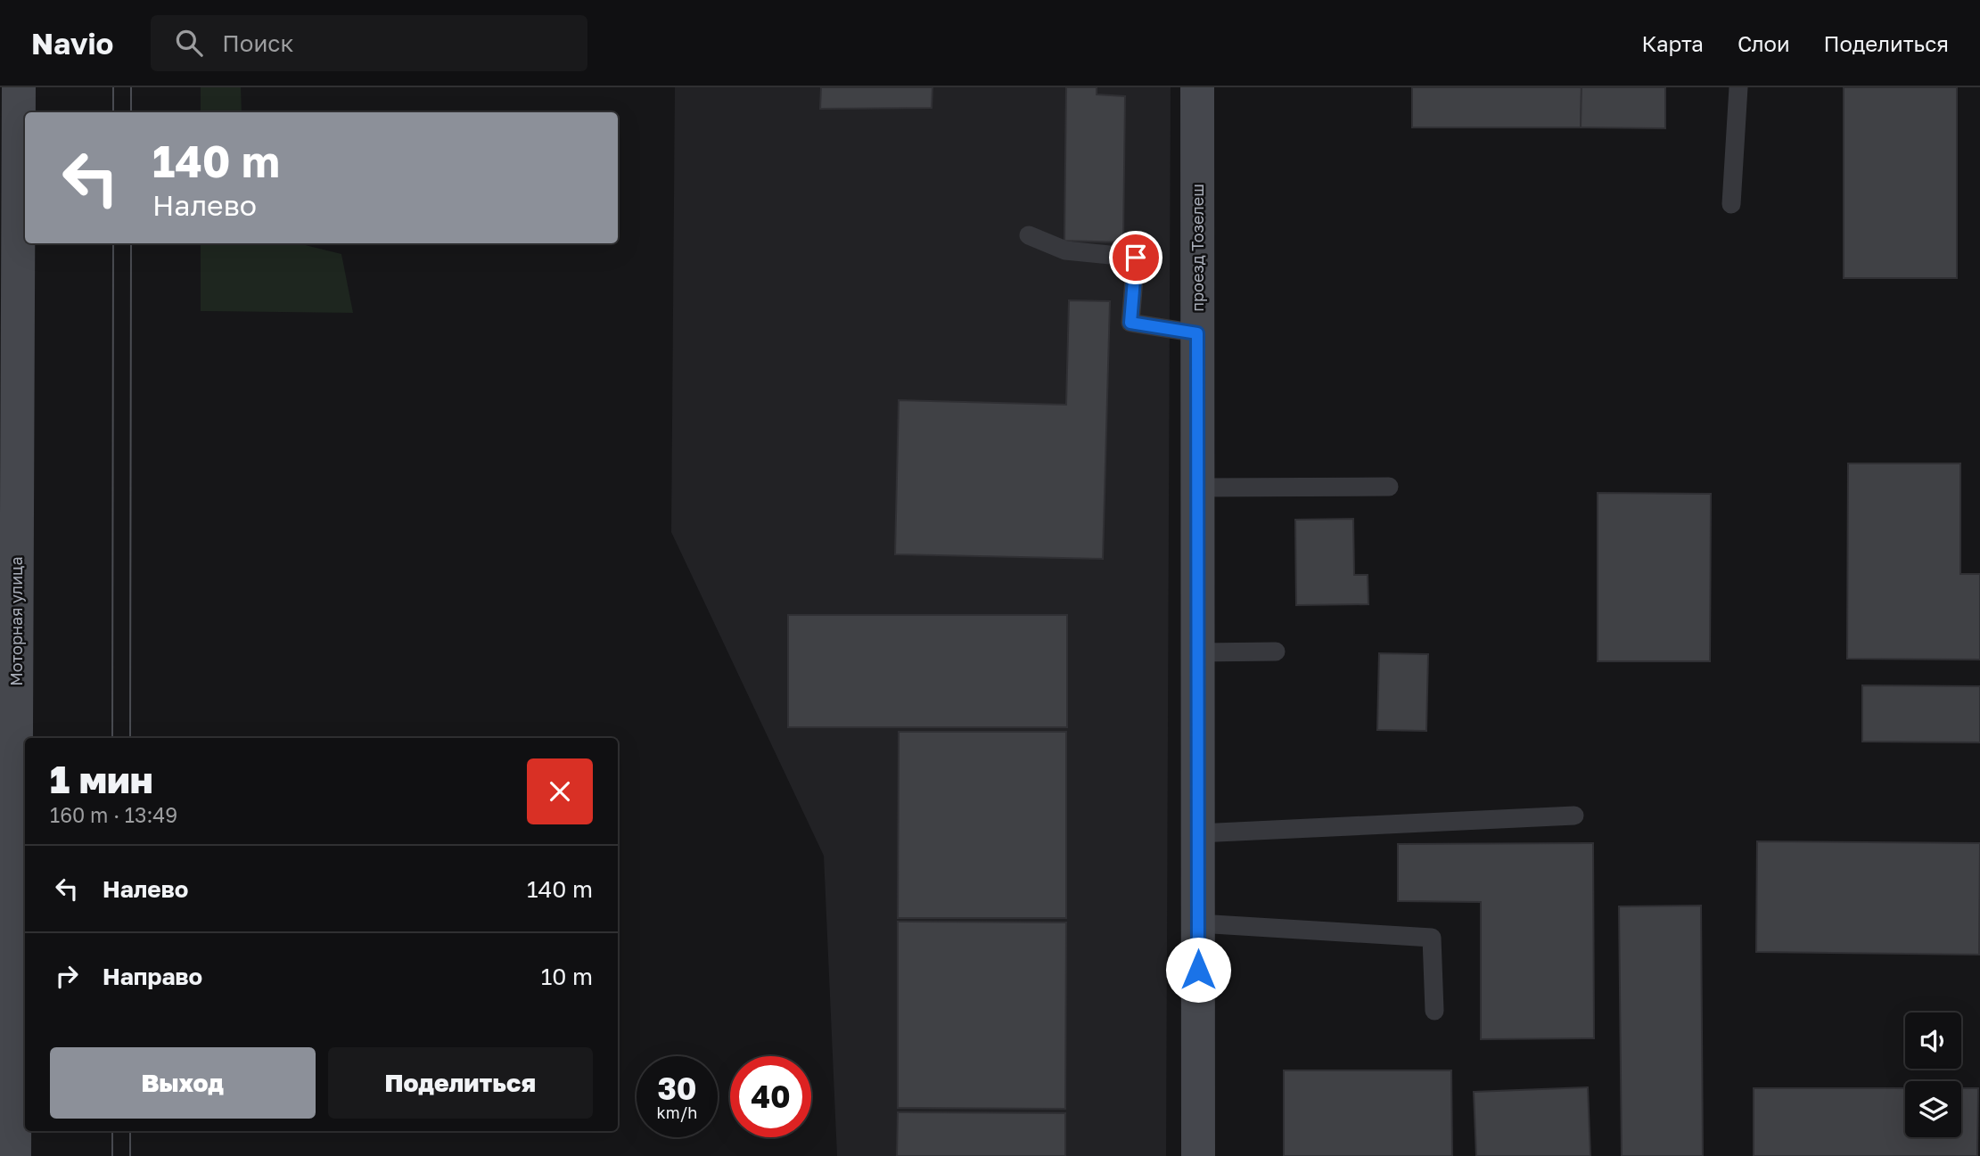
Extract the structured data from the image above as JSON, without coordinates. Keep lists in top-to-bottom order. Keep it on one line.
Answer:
{"streets":{"street":["проезд Тозелеш","Моторная улица"]},"page":{"header":"Navio","search":"Поиск","nav":["Карта","Слои","Поделиться"],"turn":["140 m","Налево"],"heading":["1 мин","160 m · 13:49"],"list":[{"name":"Налево","value":"140 m"},{"name":"Направо","value":"10 m"}],"buttons":["Выход","Поделиться"],"speed":"30 km/h","limit":"40"}}
